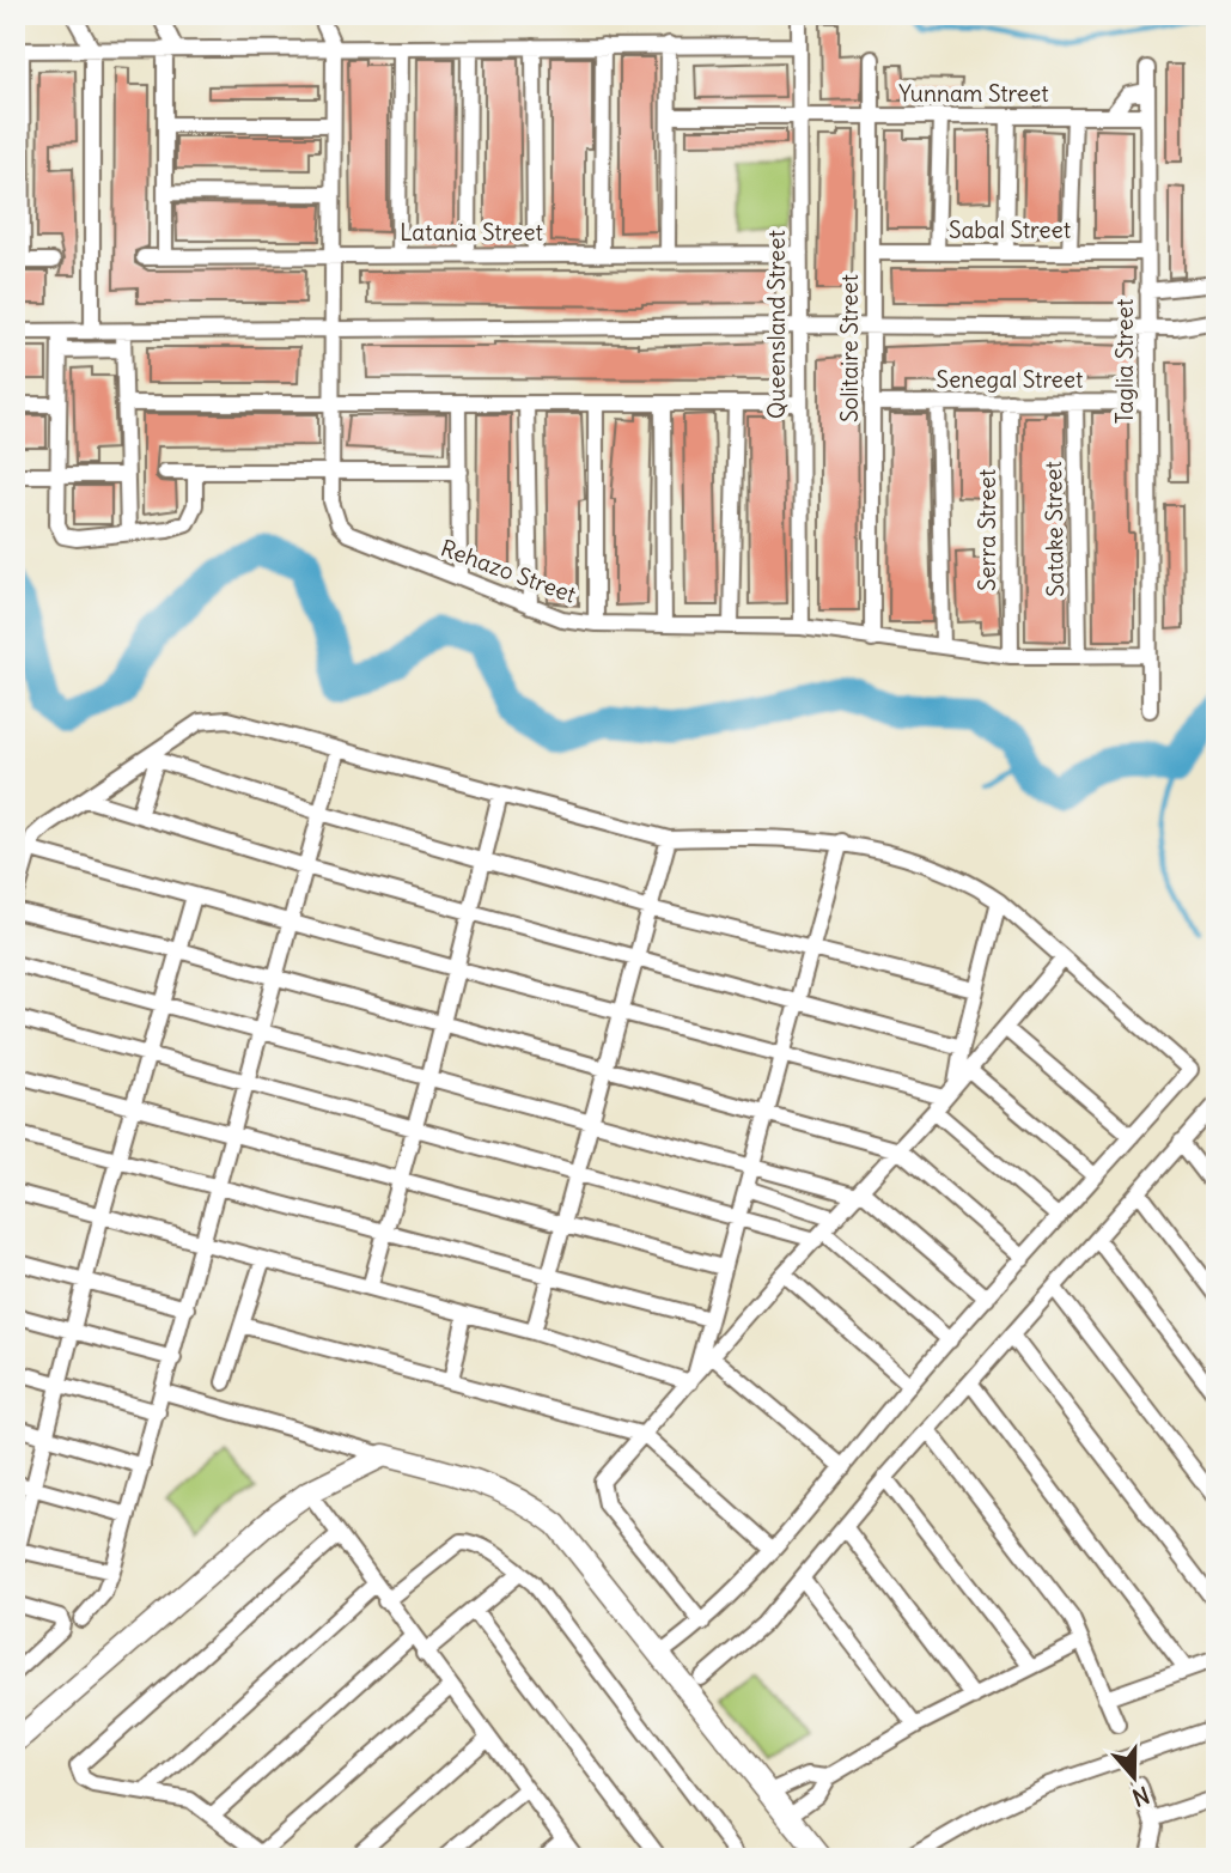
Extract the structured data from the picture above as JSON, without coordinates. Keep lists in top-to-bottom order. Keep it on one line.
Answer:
{"streets":{"street":["Yunnam Street","Sabal Street","Latania Street","Queensland Street","Solitaire Street","Taglia Street","Senegal Street","Satake Street","Serra Street","Rehazo Street"]},"crossings":[["Yunnam Street","Queensland Street"],["Yunnam Street","Solitaire Street"],["Yunnam Street","Taglia Street"],["Sabal Street","Solitaire Street"],["Sabal Street","Taglia Street"],["Latania Street","Queensland Street"],["Latania Street","Rehazo Street"],["Queensland Street","Rehazo Street"],["Solitaire Street","Senegal Street"],["Solitaire Street","Rehazo Street"],["Taglia Street","Senegal Street"],["Taglia Street","Rehazo Street"],["Senegal Street","Satake Street"],["Senegal Street","Serra Street"],["Satake Street","Rehazo Street"],["Serra Street","Rehazo Street"]],"north":"bottom"}
